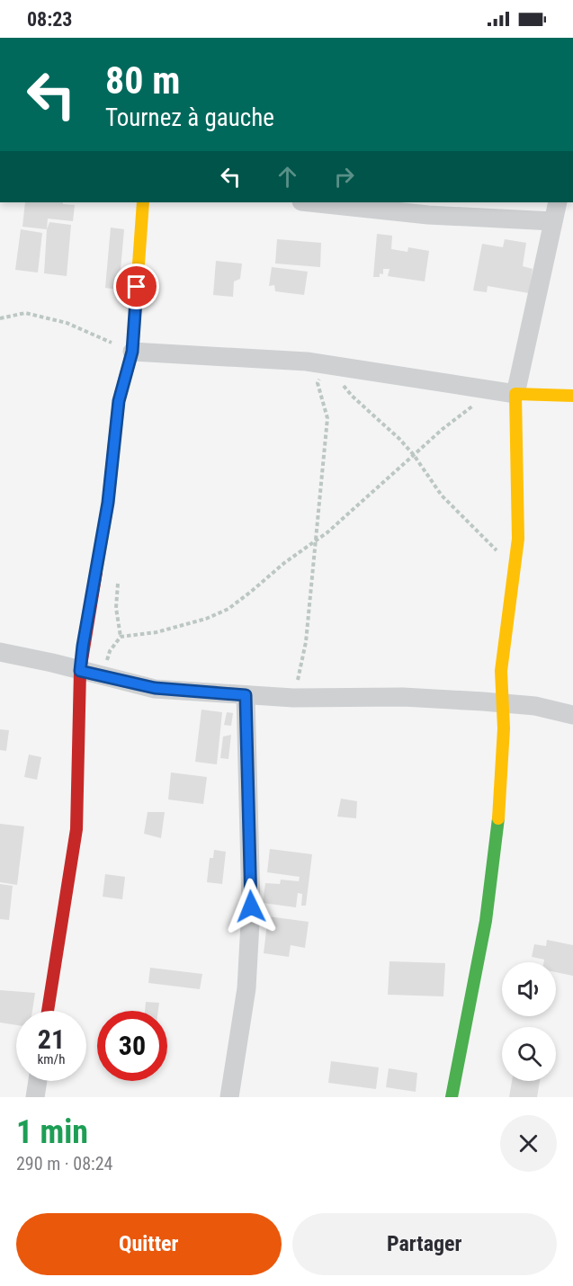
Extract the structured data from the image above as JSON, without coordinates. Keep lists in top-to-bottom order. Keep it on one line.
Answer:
{"page":{"status":"08:23","turn":["80 m","Tournez à gauche"],"speed":"21 km/h","limit":"30","heading":["1 min","290 m · 08:24"],"buttons":["Quitter","Partager"]}}
